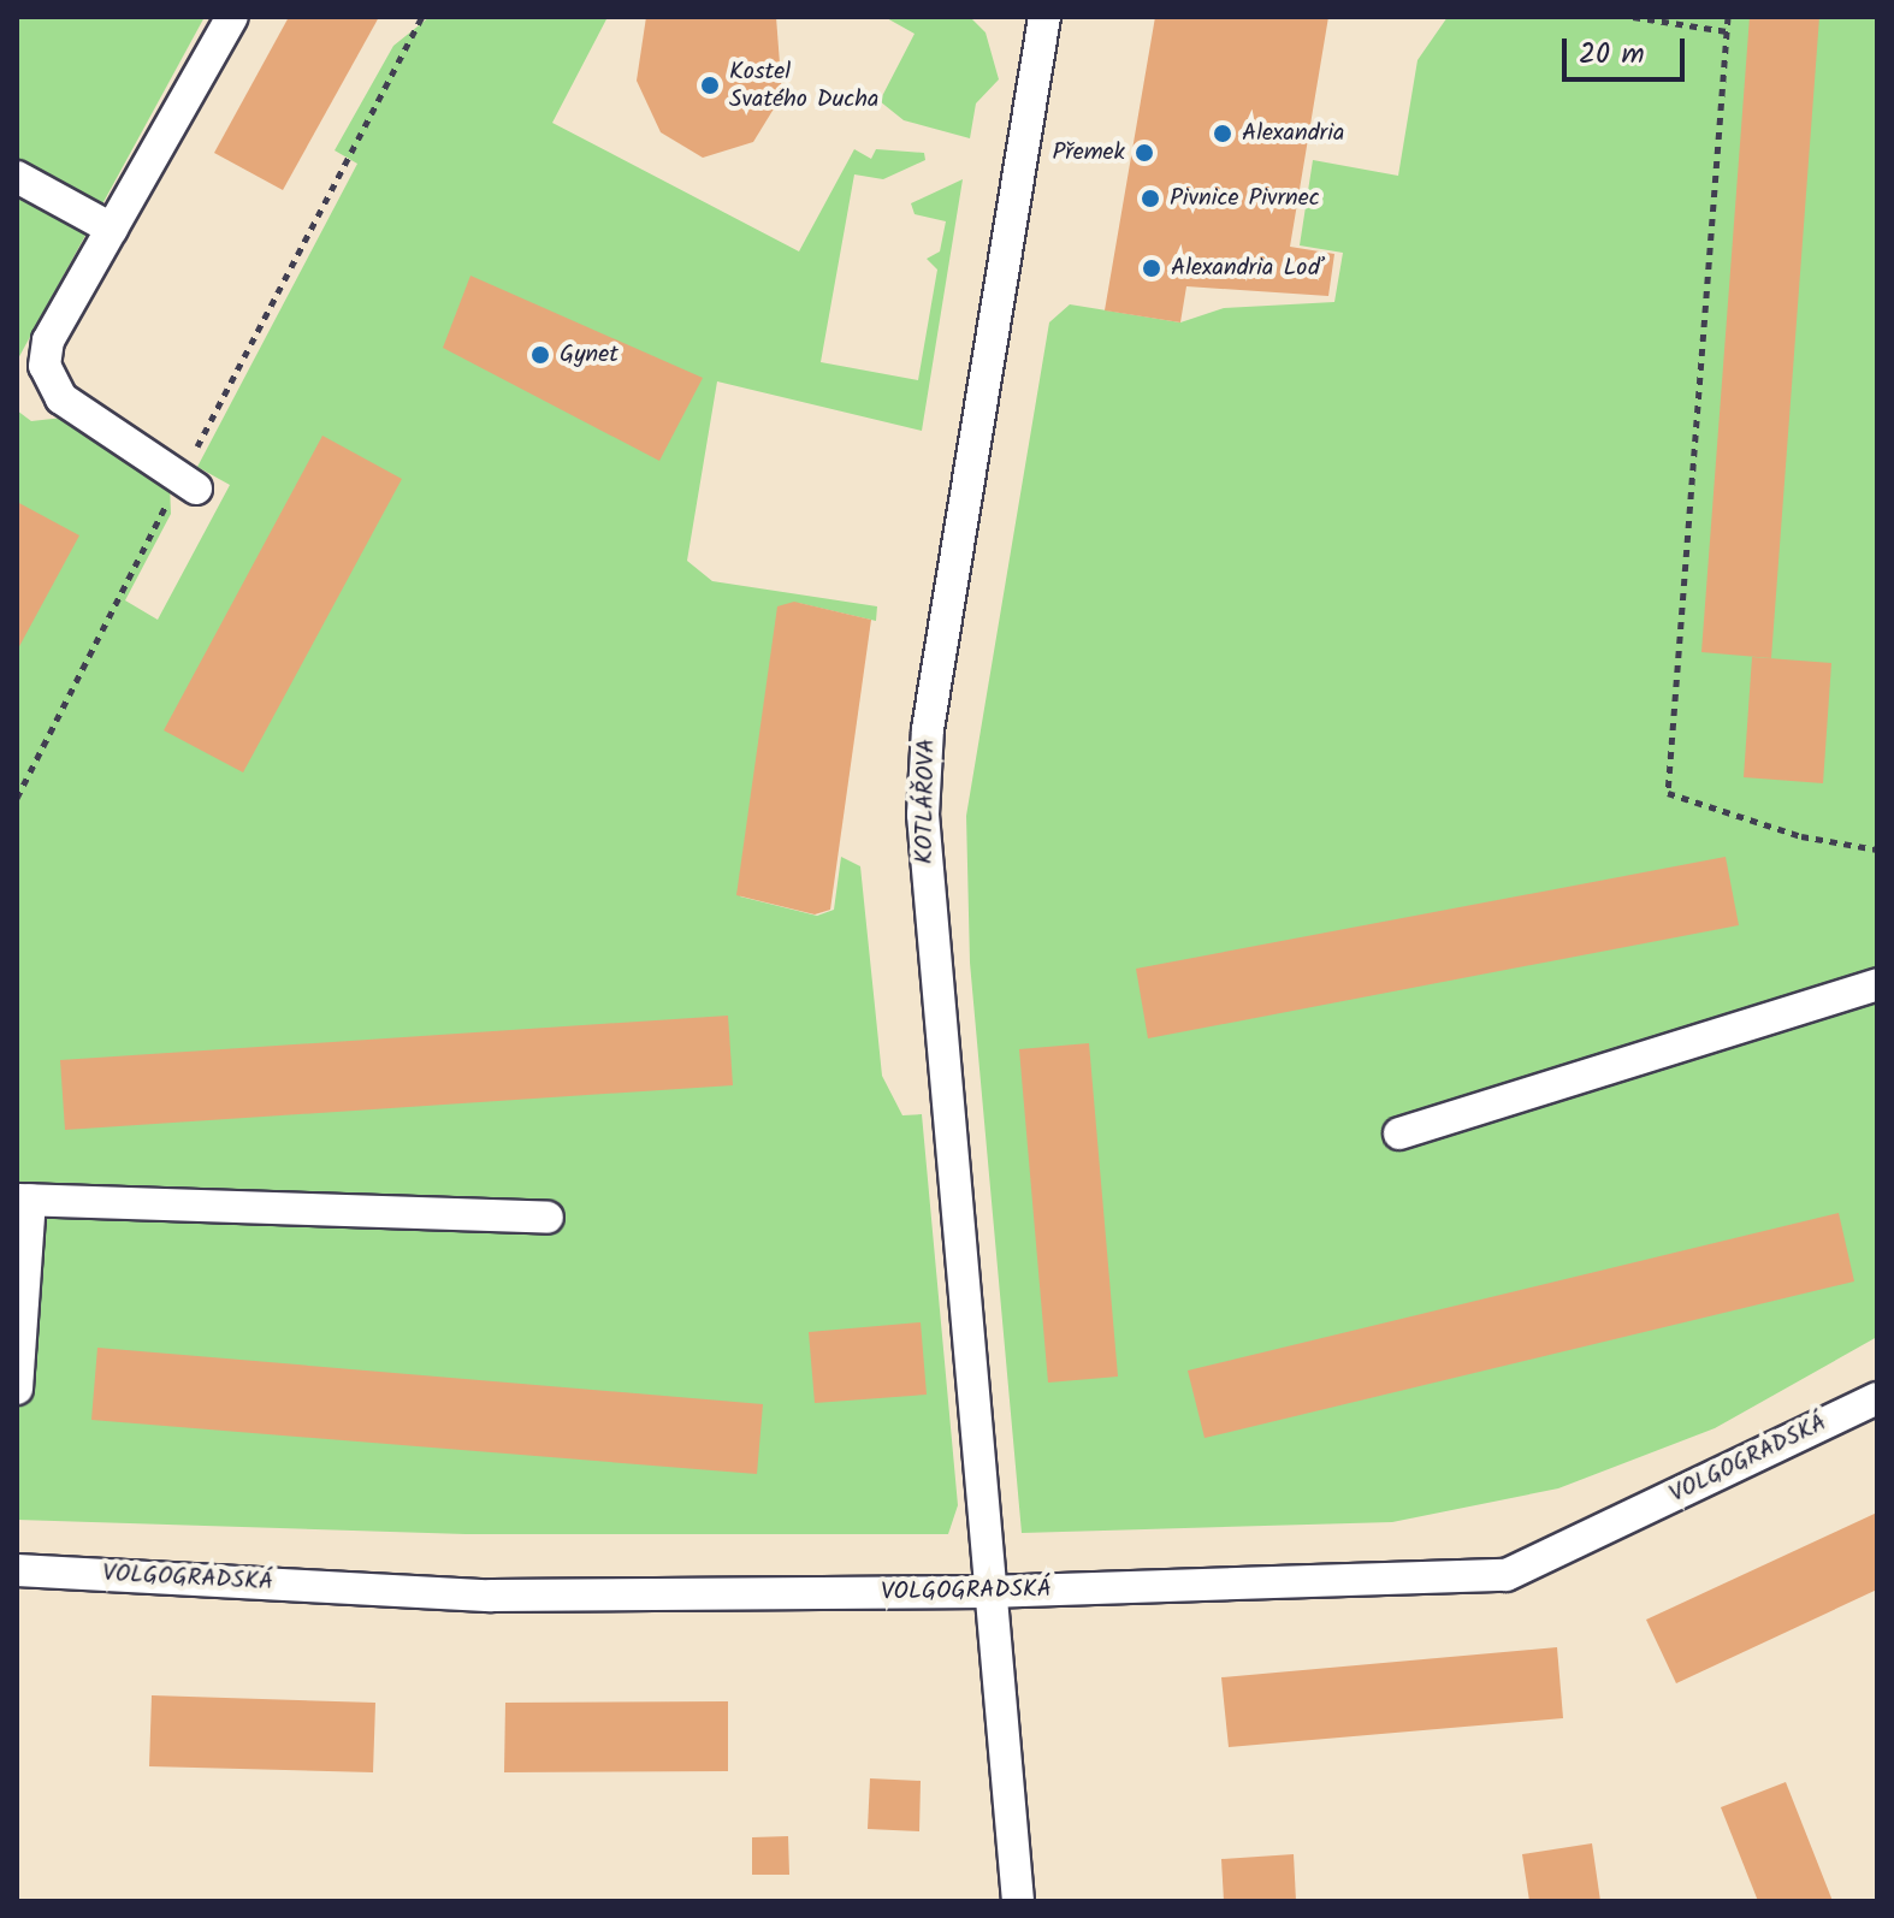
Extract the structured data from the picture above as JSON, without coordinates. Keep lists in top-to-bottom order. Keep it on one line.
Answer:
{"streets":{"street":["KOTLÁŘOVA","VOLGOGRADSKÁ"]},"crossings":[["KOTLÁŘOVA","VOLGOGRADSKÁ"]],"places":["Kostel Svatého Ducha","Alexandria","Přemek","Pivnice Pivrnec","Alexandria Loď","Gynet"],"scale_bar":"20 m"}
